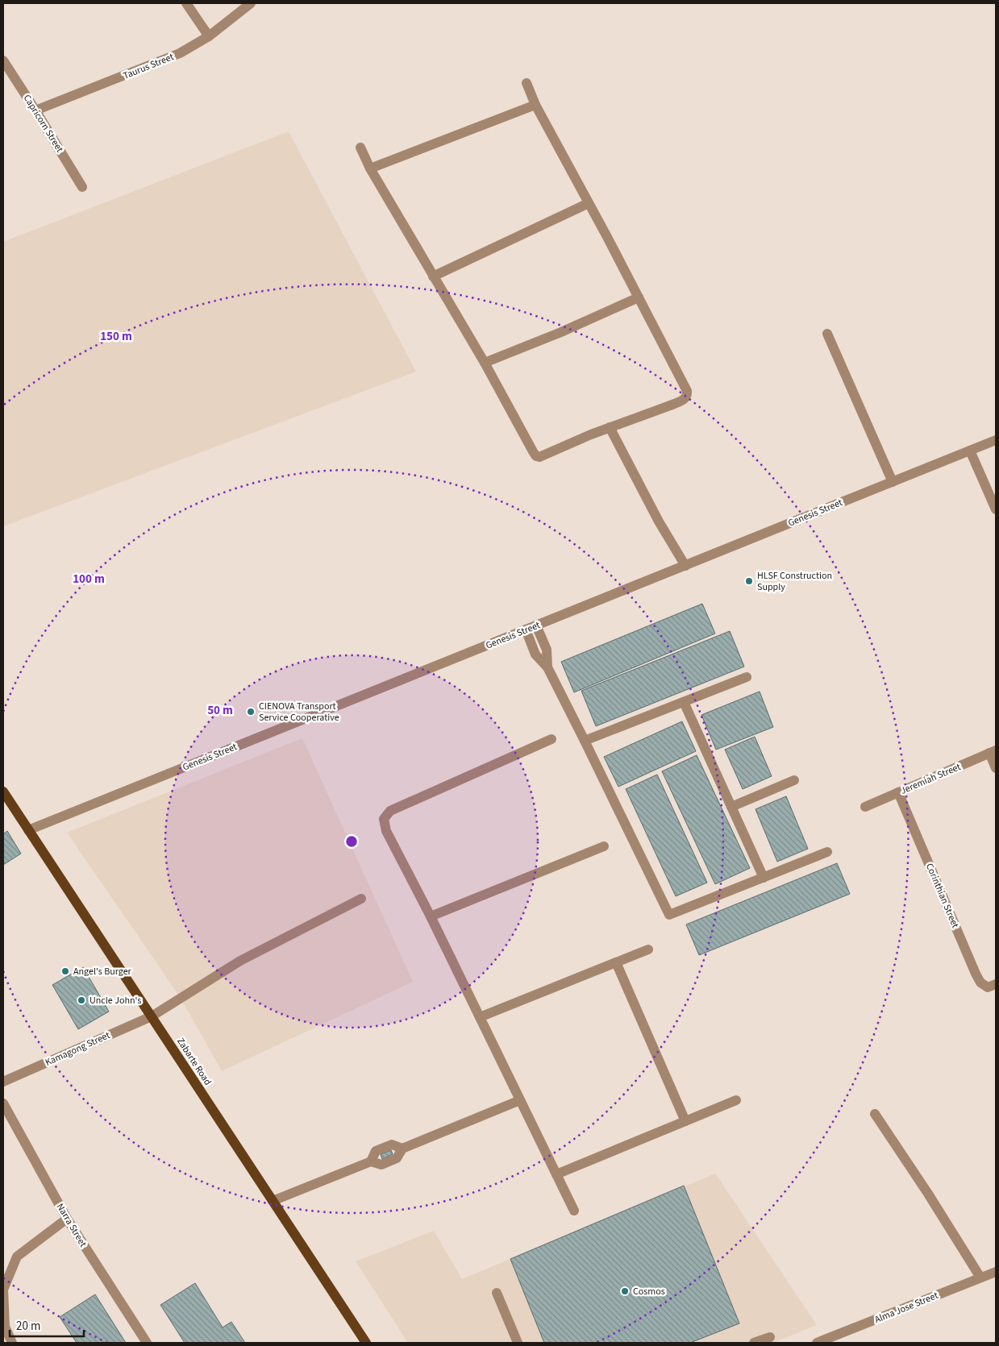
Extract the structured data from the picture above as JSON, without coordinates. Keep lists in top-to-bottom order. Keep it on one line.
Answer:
{"streets":{"main road":["Zabarte Road"],"street":["Taurus Street","Capricorn Street","Genesis Street","Jeremiah Street","Corinthian Street","Kamagong Street","Narra Street","Alma Jose Street"]},"crossings":[["Taurus Street","Capricorn Street"],["Genesis Street","Zabarte Road"],["Jeremiah Street","Corinthian Street"],["Kamagong Street","Zabarte Road"]],"places":["HLSF Construction Supply","CIENOVA Transport Service Cooperative","Angel's Burger","Uncle John's","Cosmos"],"scale_bar":"20 m","rings":["150 m","100 m","50 m"]}
